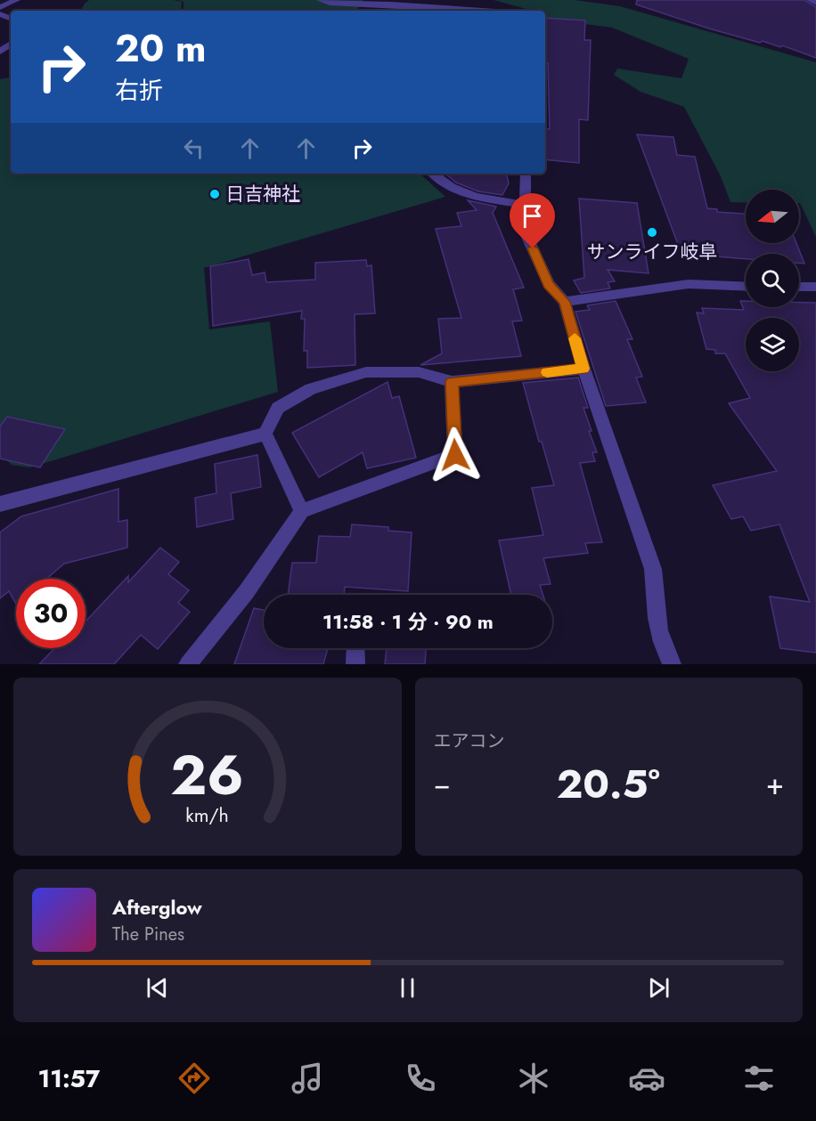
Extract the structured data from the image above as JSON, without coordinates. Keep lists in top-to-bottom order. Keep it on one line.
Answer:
{"places":["日吉神社","サンライフ岐阜"],"north":"left","page":{"turn":["20 m","右折"],"limit":"30","trip":"11:58 · 1 分 · 90 m","tile":"エアコン","heat":["−","20.5°","+"],"song":["Afterglow","The Pines"],"tabs":"11:57","gauge":["26","km/h"]}}
